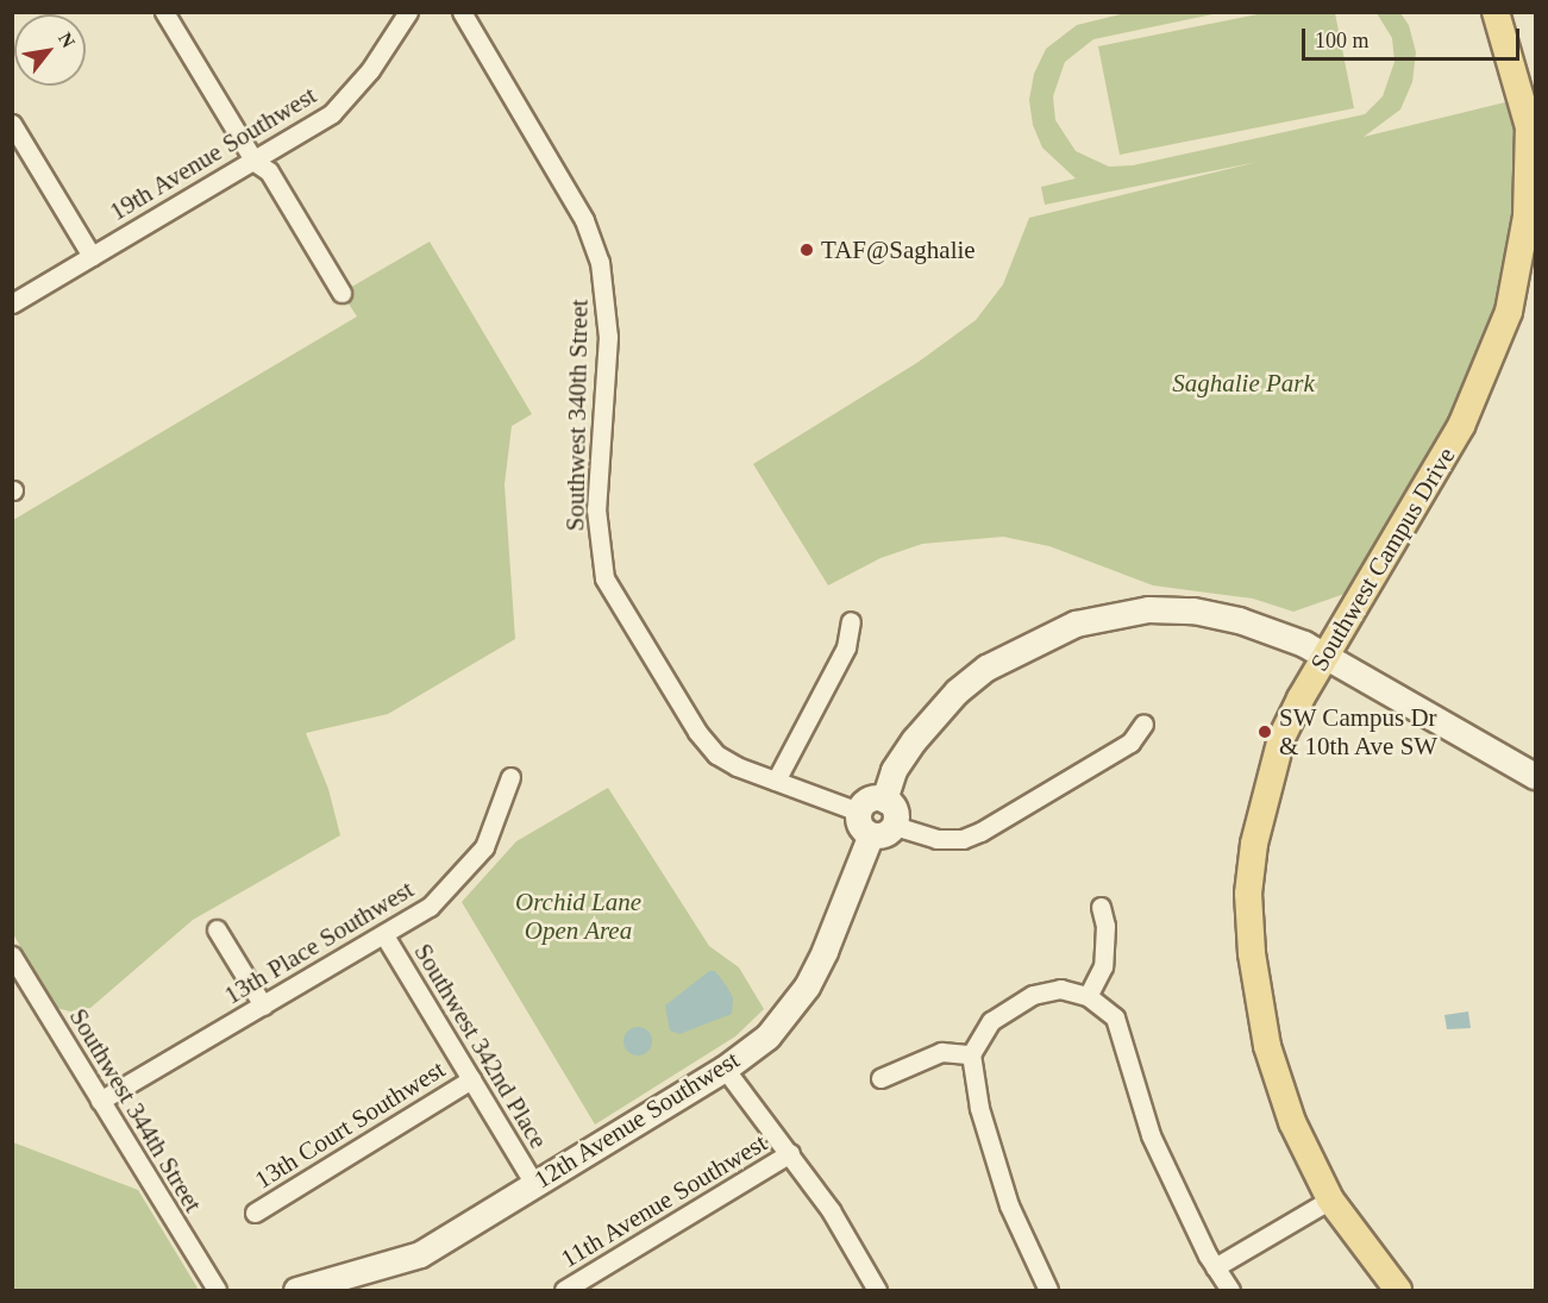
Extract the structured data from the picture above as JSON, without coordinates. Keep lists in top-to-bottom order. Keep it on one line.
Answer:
{"streets":{"main road":["Southwest Campus Drive"],"street":["19th Avenue Southwest","Southwest 340th Street","13th Place Southwest","Southwest 342nd Place","Southwest 344th Street","12th Avenue Southwest","13th Court Southwest","11th Avenue Southwest"]},"crossings":[["Southwest 340th Street","12th Avenue Southwest"],["13th Place Southwest","Southwest 342nd Place"],["13th Place Southwest","Southwest 344th Street"],["Southwest 342nd Place","12th Avenue Southwest"],["Southwest 342nd Place","13th Court Southwest"]],"parks":["Saghalie Park","Orchid Lane Open Area"],"places":["TAF@Saghalie","SW Campus Dr & 10th Ave SW"],"scale_bar":"100 m","north":"top right"}
